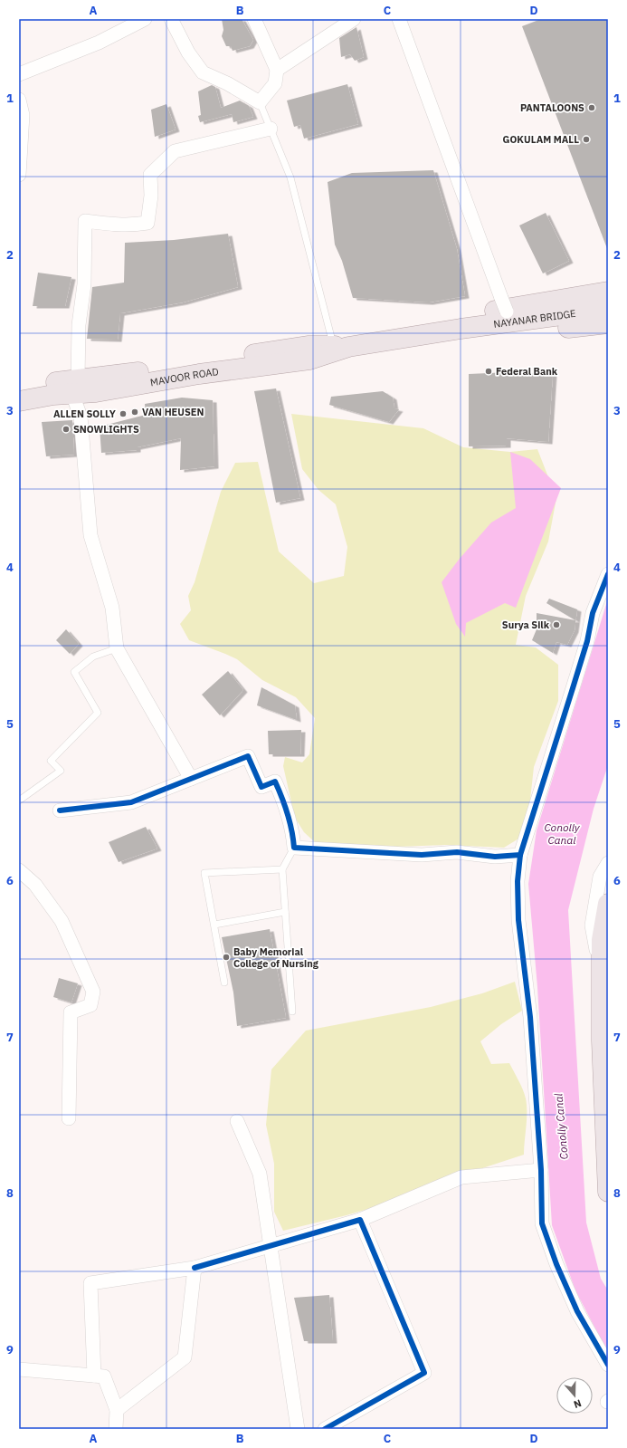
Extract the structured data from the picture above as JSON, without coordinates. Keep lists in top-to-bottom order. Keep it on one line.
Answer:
{"streets":{"main road":["NAYANAR BRIDGE","MAVOOR ROAD"]},"crossings":[["NAYANAR BRIDGE","MAVOOR ROAD"]],"water":["Conolly Canal"],"places":["PANTALOONS","GOKULAM MALL","Federal Bank","VAN HEUSEN","ALLEN SOLLY","SNOWLIGHTS","Surya Silk","Baby Memorial College of Nursing"],"north":"bottom","grid":{"columns":["A","B","C","D"],"rows":["1","2","3","4","5","6","7","8","9"]}}
